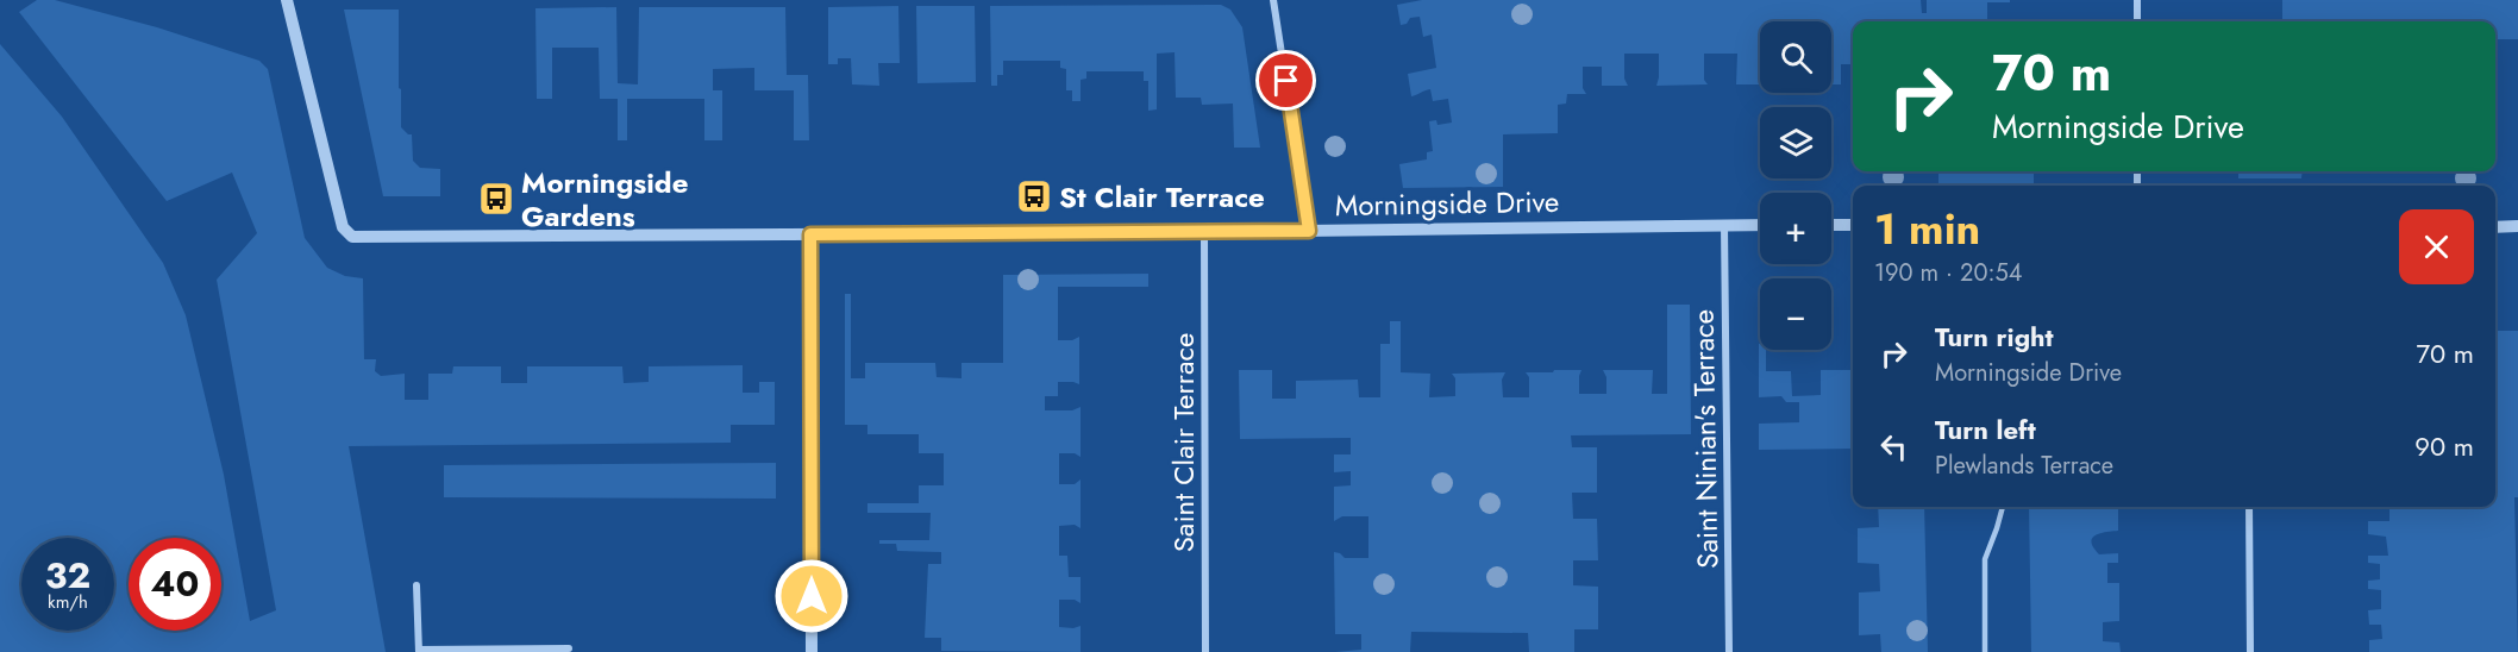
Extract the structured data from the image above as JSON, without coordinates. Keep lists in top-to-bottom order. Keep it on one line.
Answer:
{"streets":{"street":["Morningside Drive","Saint Ninian's Terrace","Saint Clair Terrace"]},"crossings":[["Morningside Drive","Saint Ninian's Terrace"],["Morningside Drive","Saint Clair Terrace"]],"places":{"bus stop":["St Clair Terrace","Morningside Gardens"]},"page":{"map_buttons":["+","−"],"turn":["70 m","Morningside Drive"],"heading":["1 min","190 m · 20:54"],"list":[{"name":"Turn right","note":"Morningside Drive","value":"70 m"},{"name":"Turn left","note":"Plewlands Terrace","value":"90 m"}],"speed":"32 km/h","limit":"40"}}
